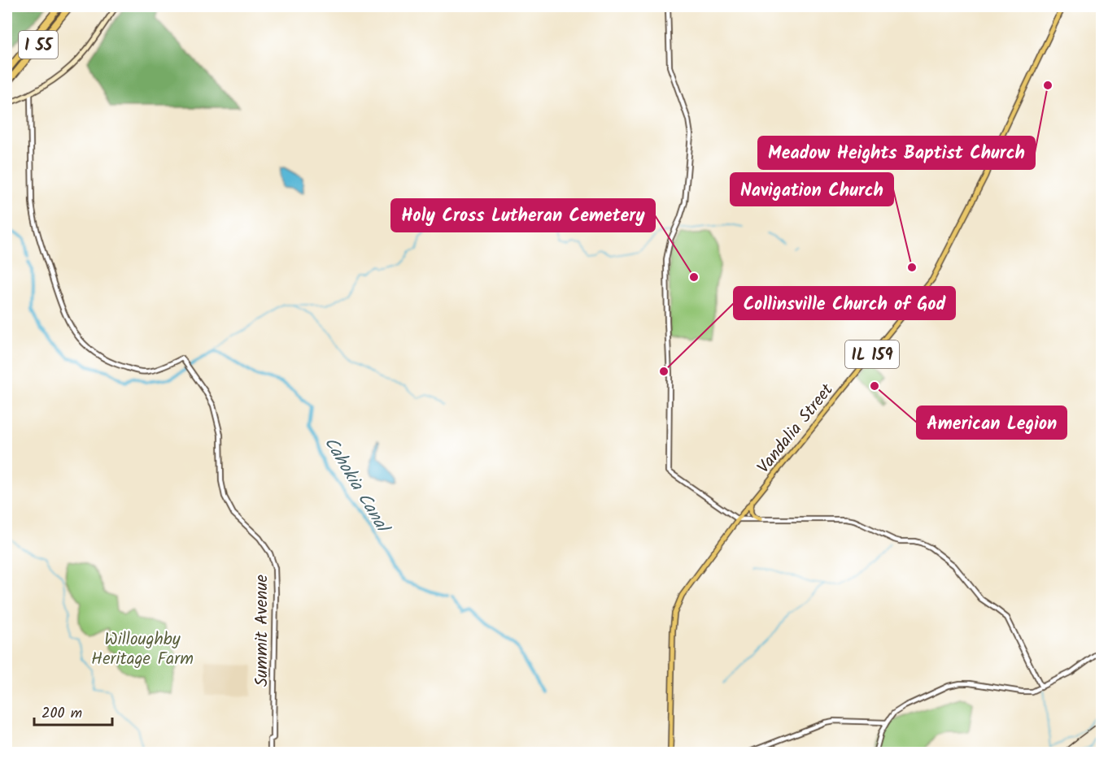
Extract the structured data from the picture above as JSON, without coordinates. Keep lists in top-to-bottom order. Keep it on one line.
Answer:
{"streets":{"highway":["I 55"],"main road":["IL 159","Vandalia Street"],"street":["Summit Avenue"]},"water":["Cahokia Canal"],"parks":["Willoughby Heritage Farm"],"places":["Meadow Heights Baptist Church","Navigation Church","Holy Cross Lutheran Cemetery","Collinsville Church of God","American Legion"],"scale_bar":"200 m"}
